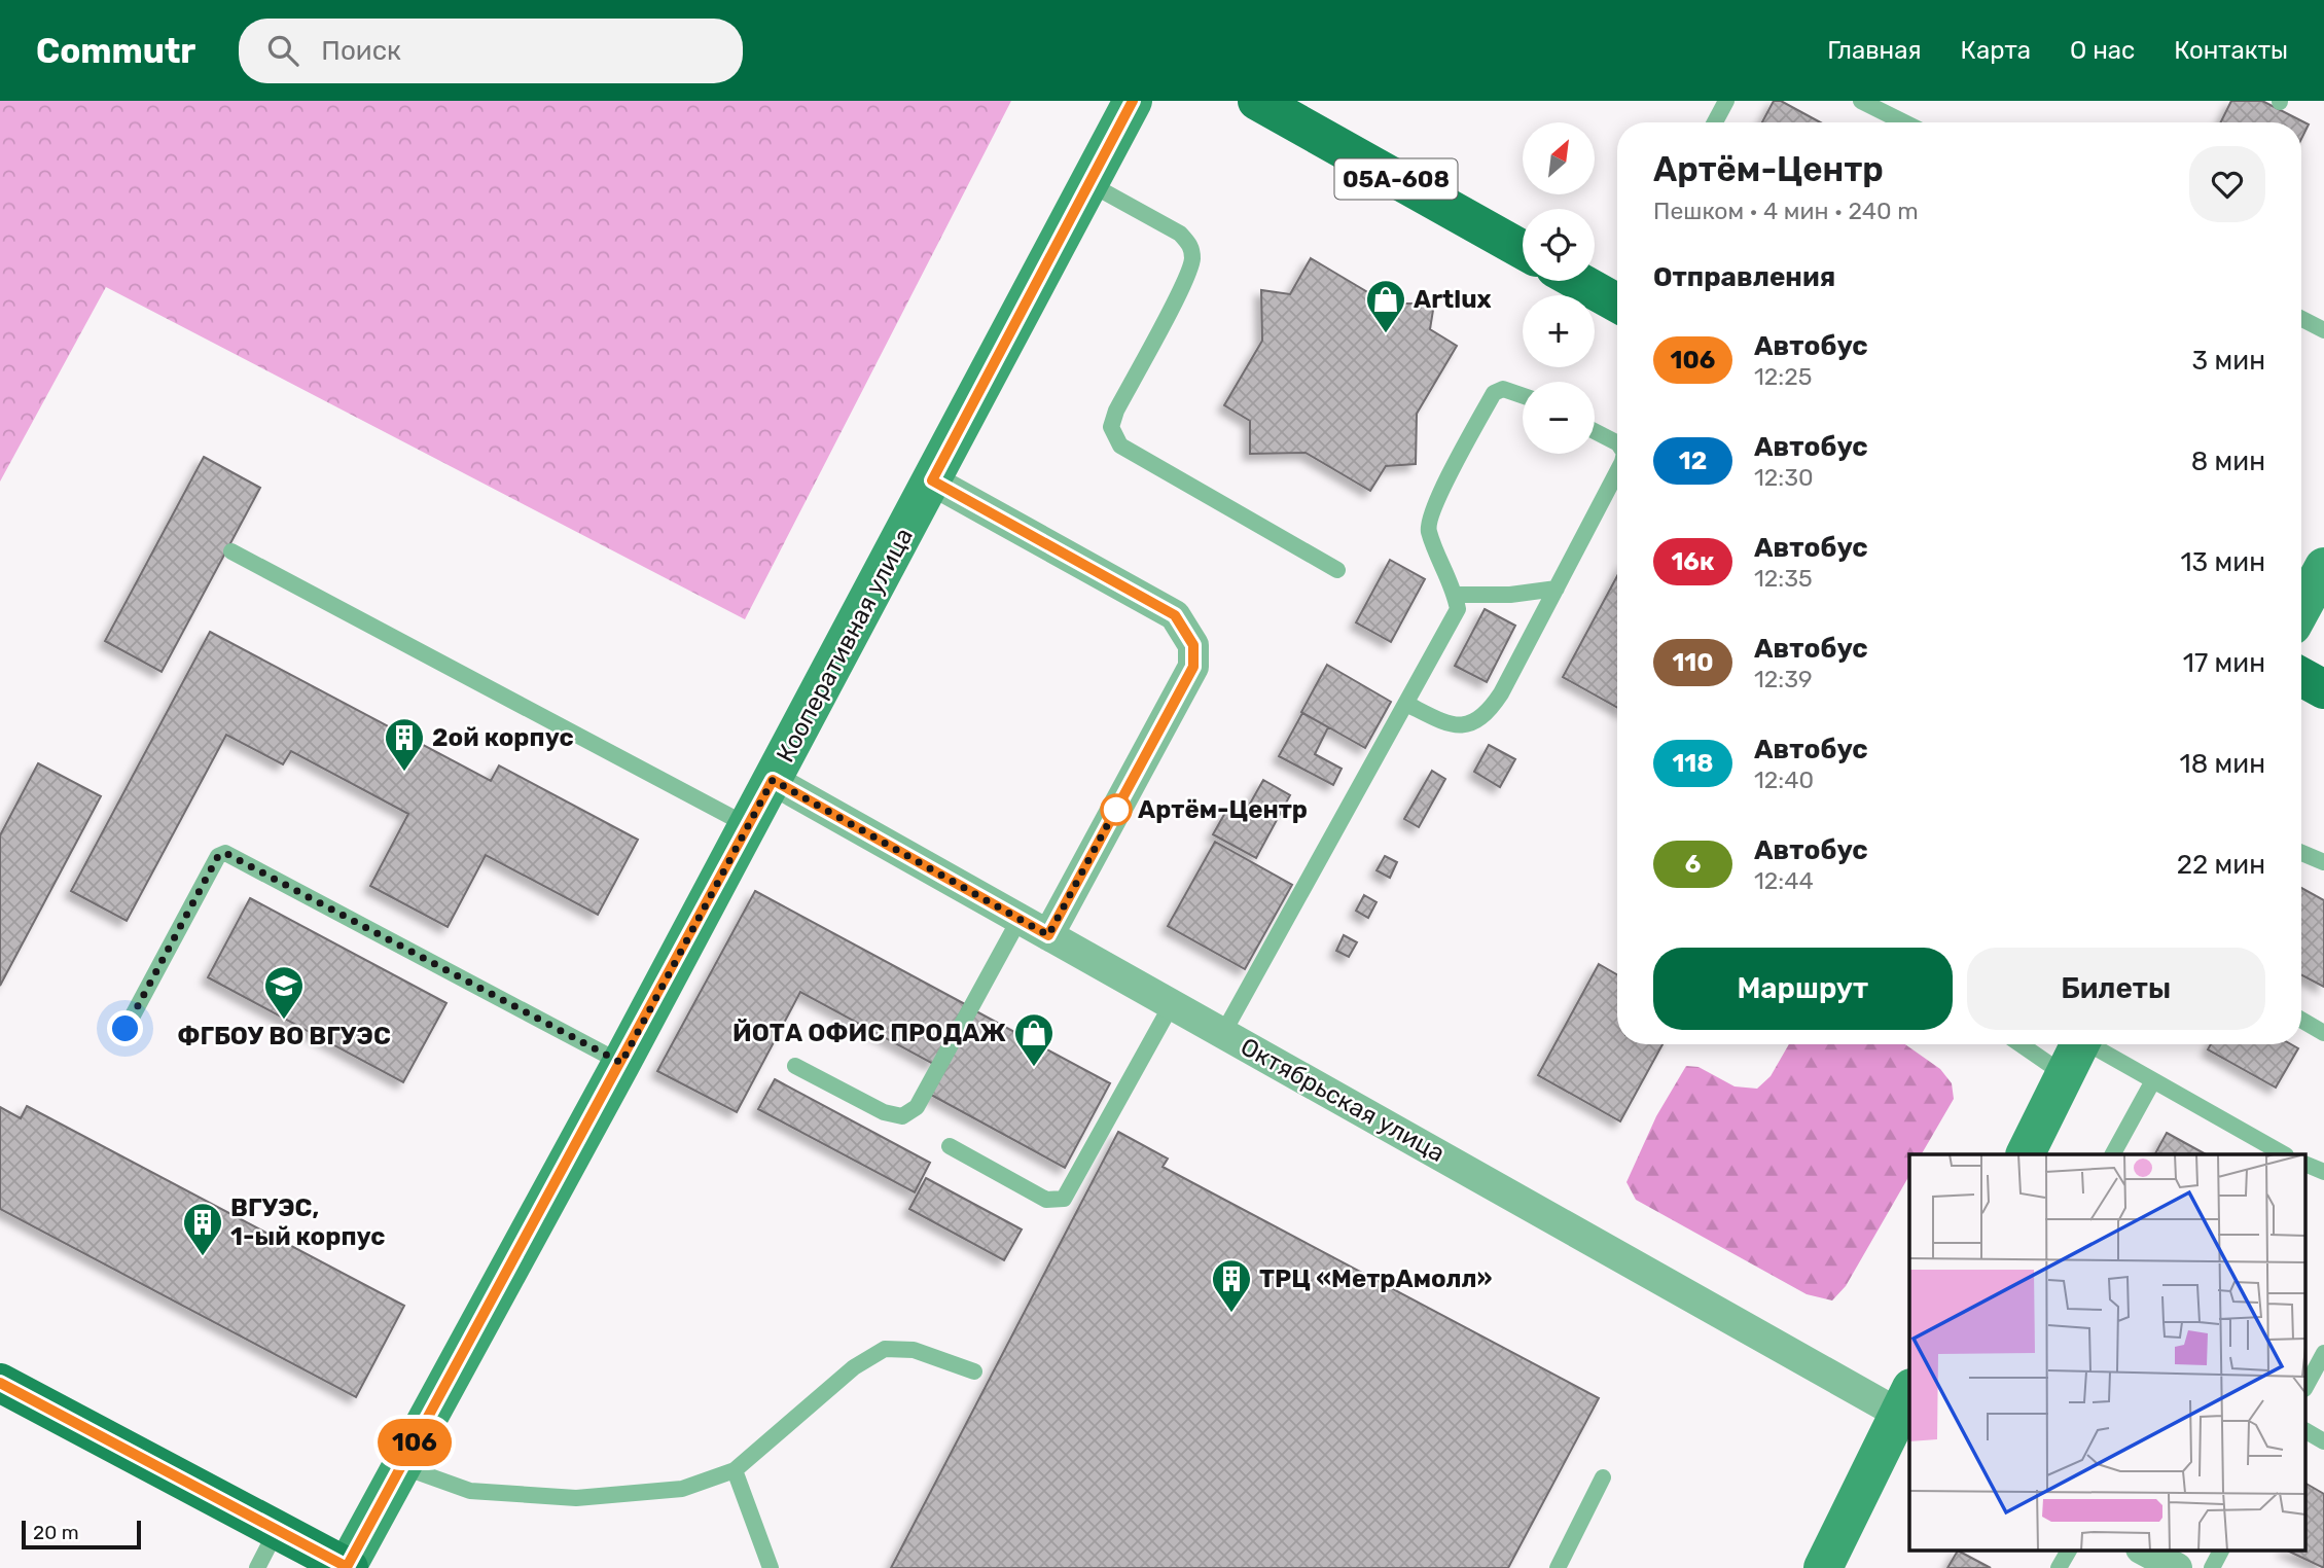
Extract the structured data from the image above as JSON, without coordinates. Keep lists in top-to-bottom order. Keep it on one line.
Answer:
{"streets":{"main road":["05А-608","Кооперативная улица"],"street":["Октябрьская улица"]},"crossings":[["Кооперативная улица","Октябрьская улица"]],"places":{"shop":["Artlux","ЙОТА ОФИС ПРОДАЖ"],"building":["2ой корпус","ВГУЭС, 1-ый корпус","ТРЦ «МетрАмолл»"],"other":["Артём-Центр"],"school or university":["ФГБОУ ВО ВГУЭС"]},"lines":["bus line 106"],"scale_bar":"20 m","north":"top right","page":{"header":"Commutr","search":"Поиск","nav":["Главная","Карта","О нас","Контакты"],"on_map":"106","map_buttons":["+","−"],"heading":[["Артём-Центр","Пешком · 4 мин · 240 m"],"Отправления"],"list":[{"mark":"106","name":"Автобус","note":"12:25","value":"3 мин"},{"mark":"12","name":"Автобус","note":"12:30","value":"8 мин"},{"mark":"16к","name":"Автобус","note":"12:35","value":"13 мин"},{"mark":"110","name":"Автобус","note":"12:39","value":"17 мин"},{"mark":"118","name":"Автобус","note":"12:40","value":"18 мин"},{"mark":"6","name":"Автобус","note":"12:44","value":"22 мин"}],"buttons":["Маршрут","Билеты"],"scale":"20 m"}}
